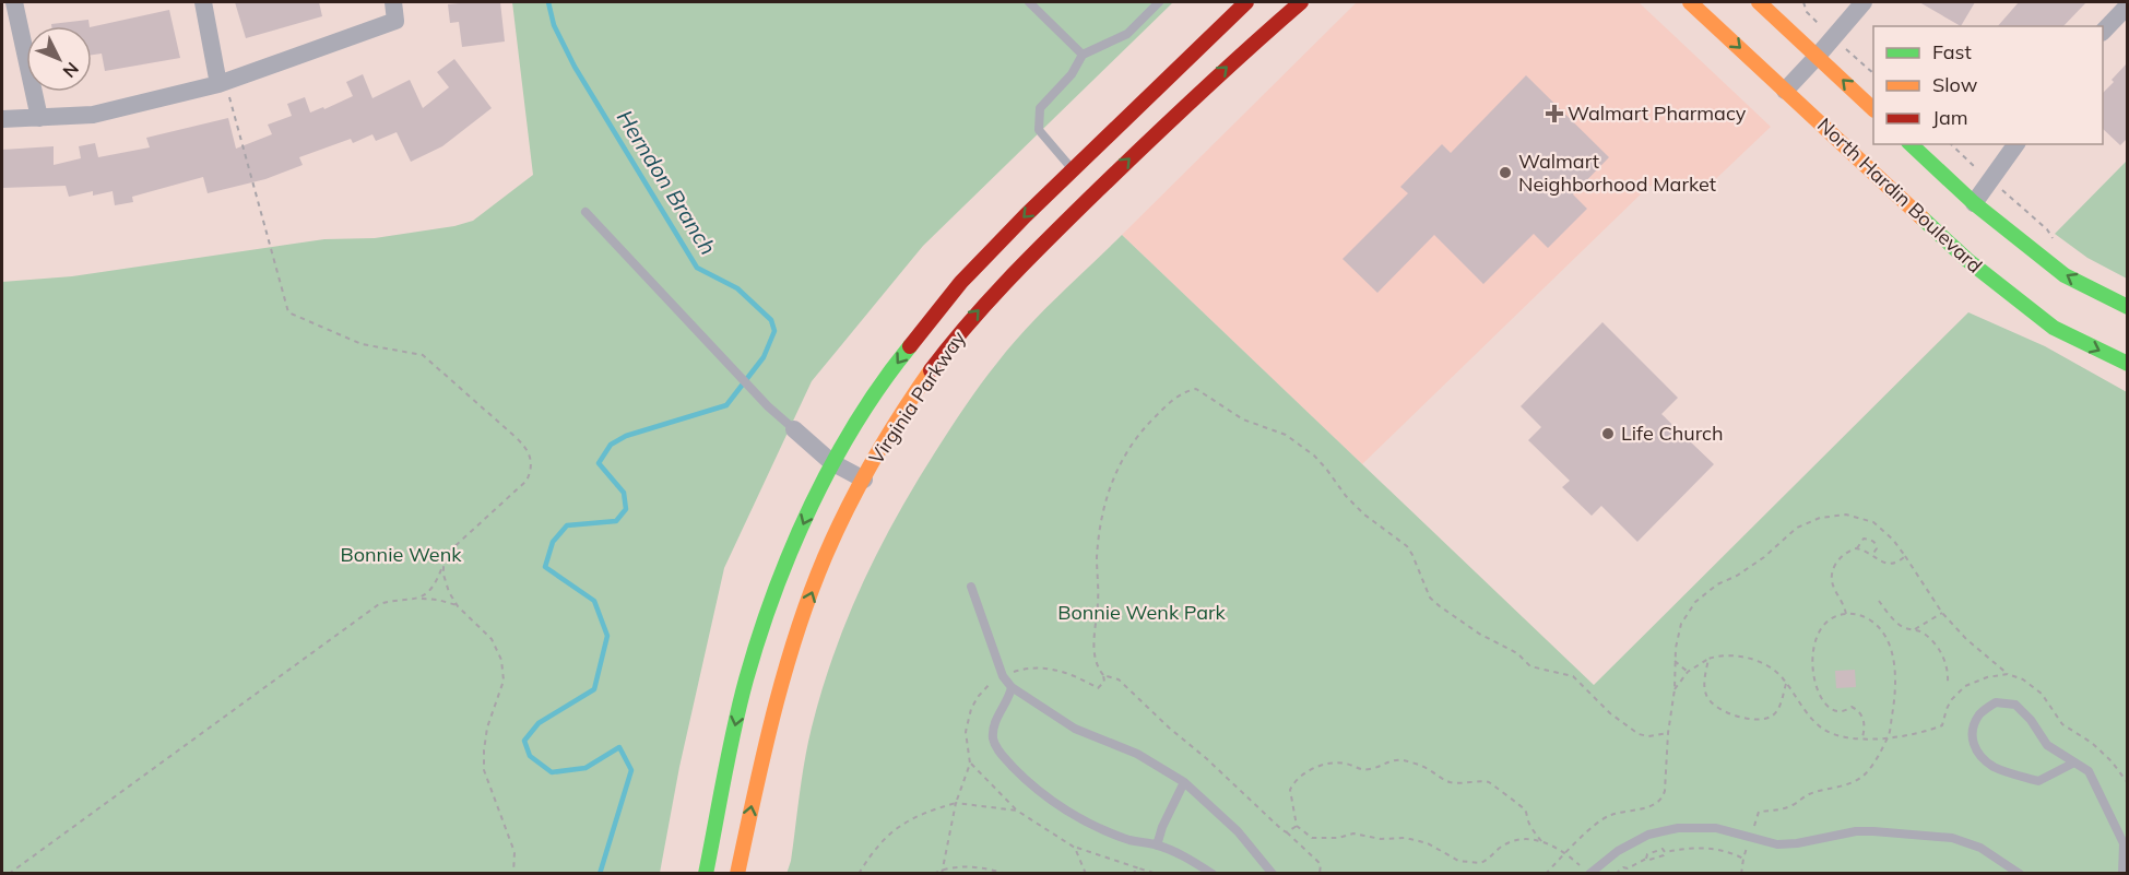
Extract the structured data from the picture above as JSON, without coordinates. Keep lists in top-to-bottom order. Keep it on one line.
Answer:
{"streets":{"main road":["North Hardin Boulevard","Virginia Parkway"]},"water":["Herndon Branch"],"parks":["Bonnie Wenk","Bonnie Wenk Park"],"places":{"health":["Walmart Pharmacy"],"other":["Walmart Neighborhood Market","Life Church"]},"legend":["Fast","Slow","Jam"],"north":"bottom right"}
